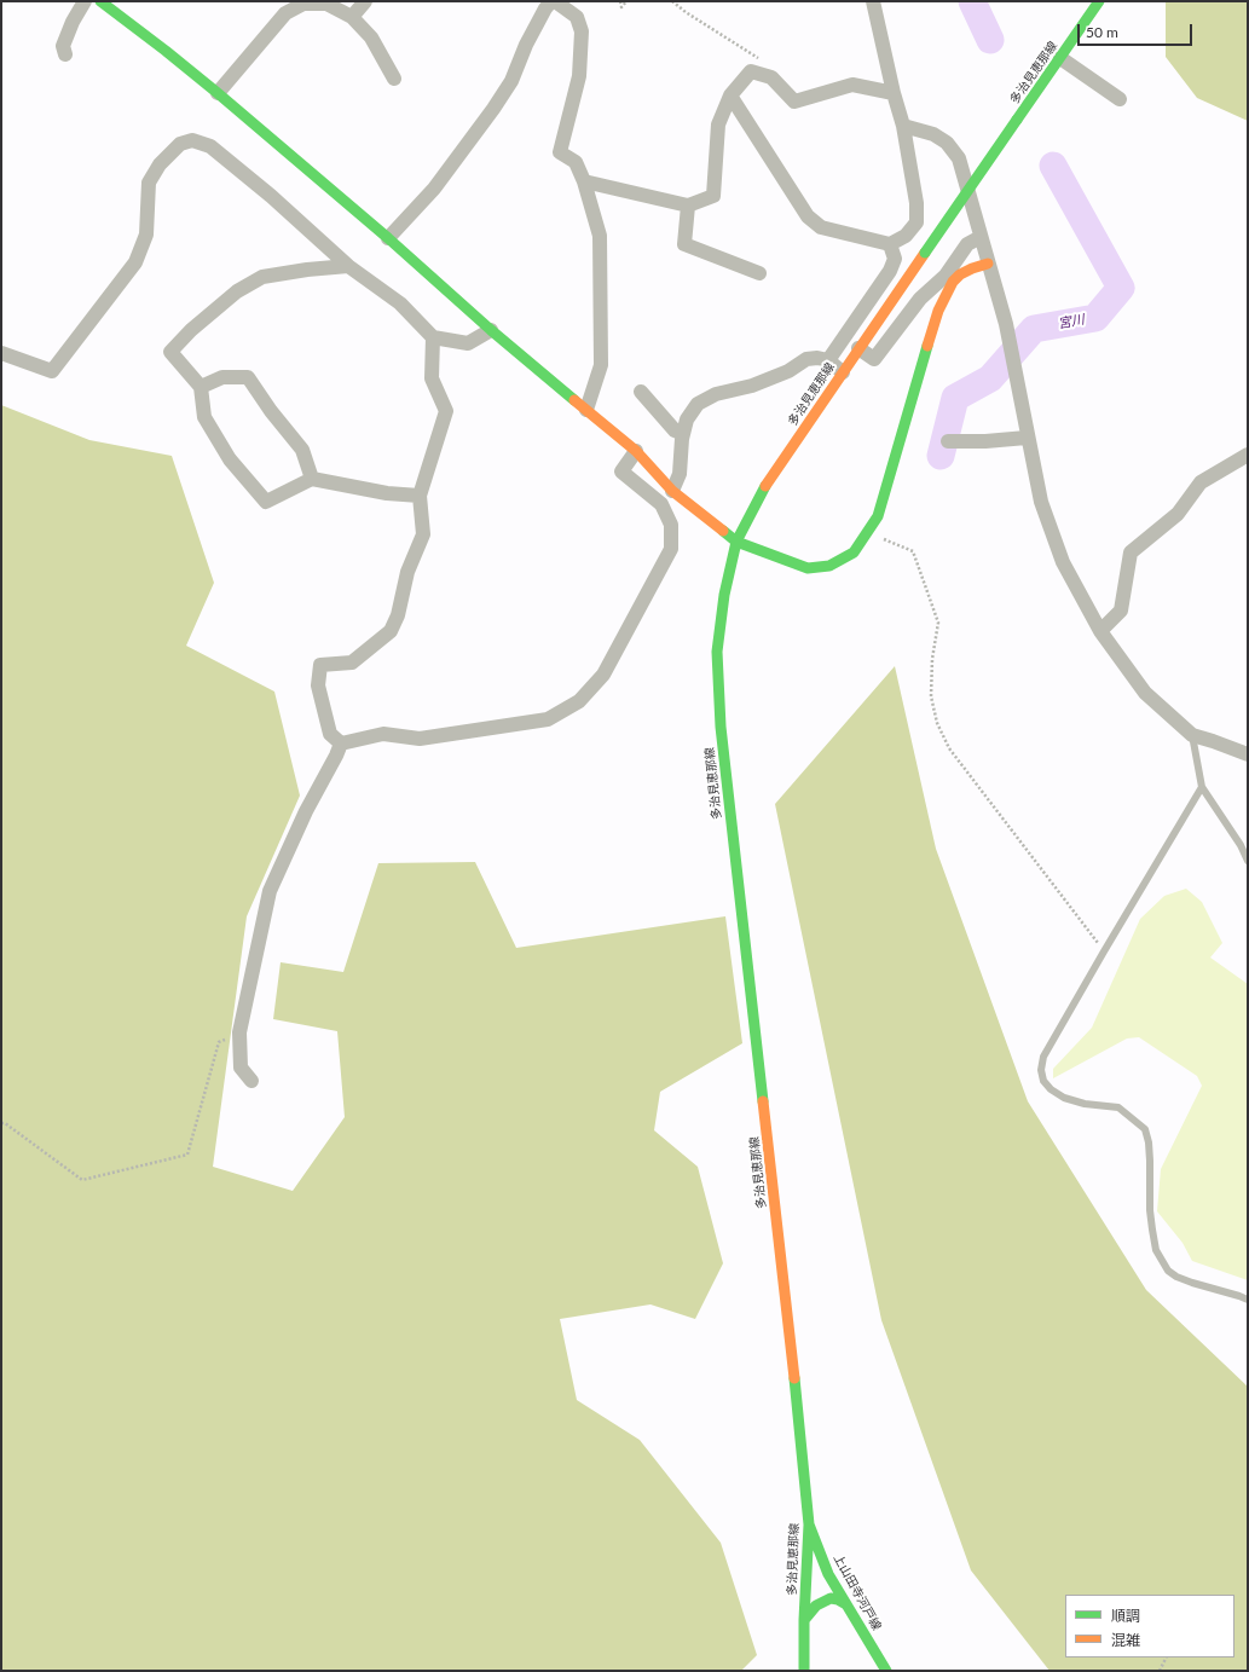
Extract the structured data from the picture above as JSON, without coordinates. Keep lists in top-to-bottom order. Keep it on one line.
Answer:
{"streets":{"main road":["多治見恵那線","上山田寺河戸線"]},"crossings":[["多治見恵那線","上山田寺河戸線"]],"water":["宮川"],"legend":["順調","混雑"],"scale_bar":"50 m"}
